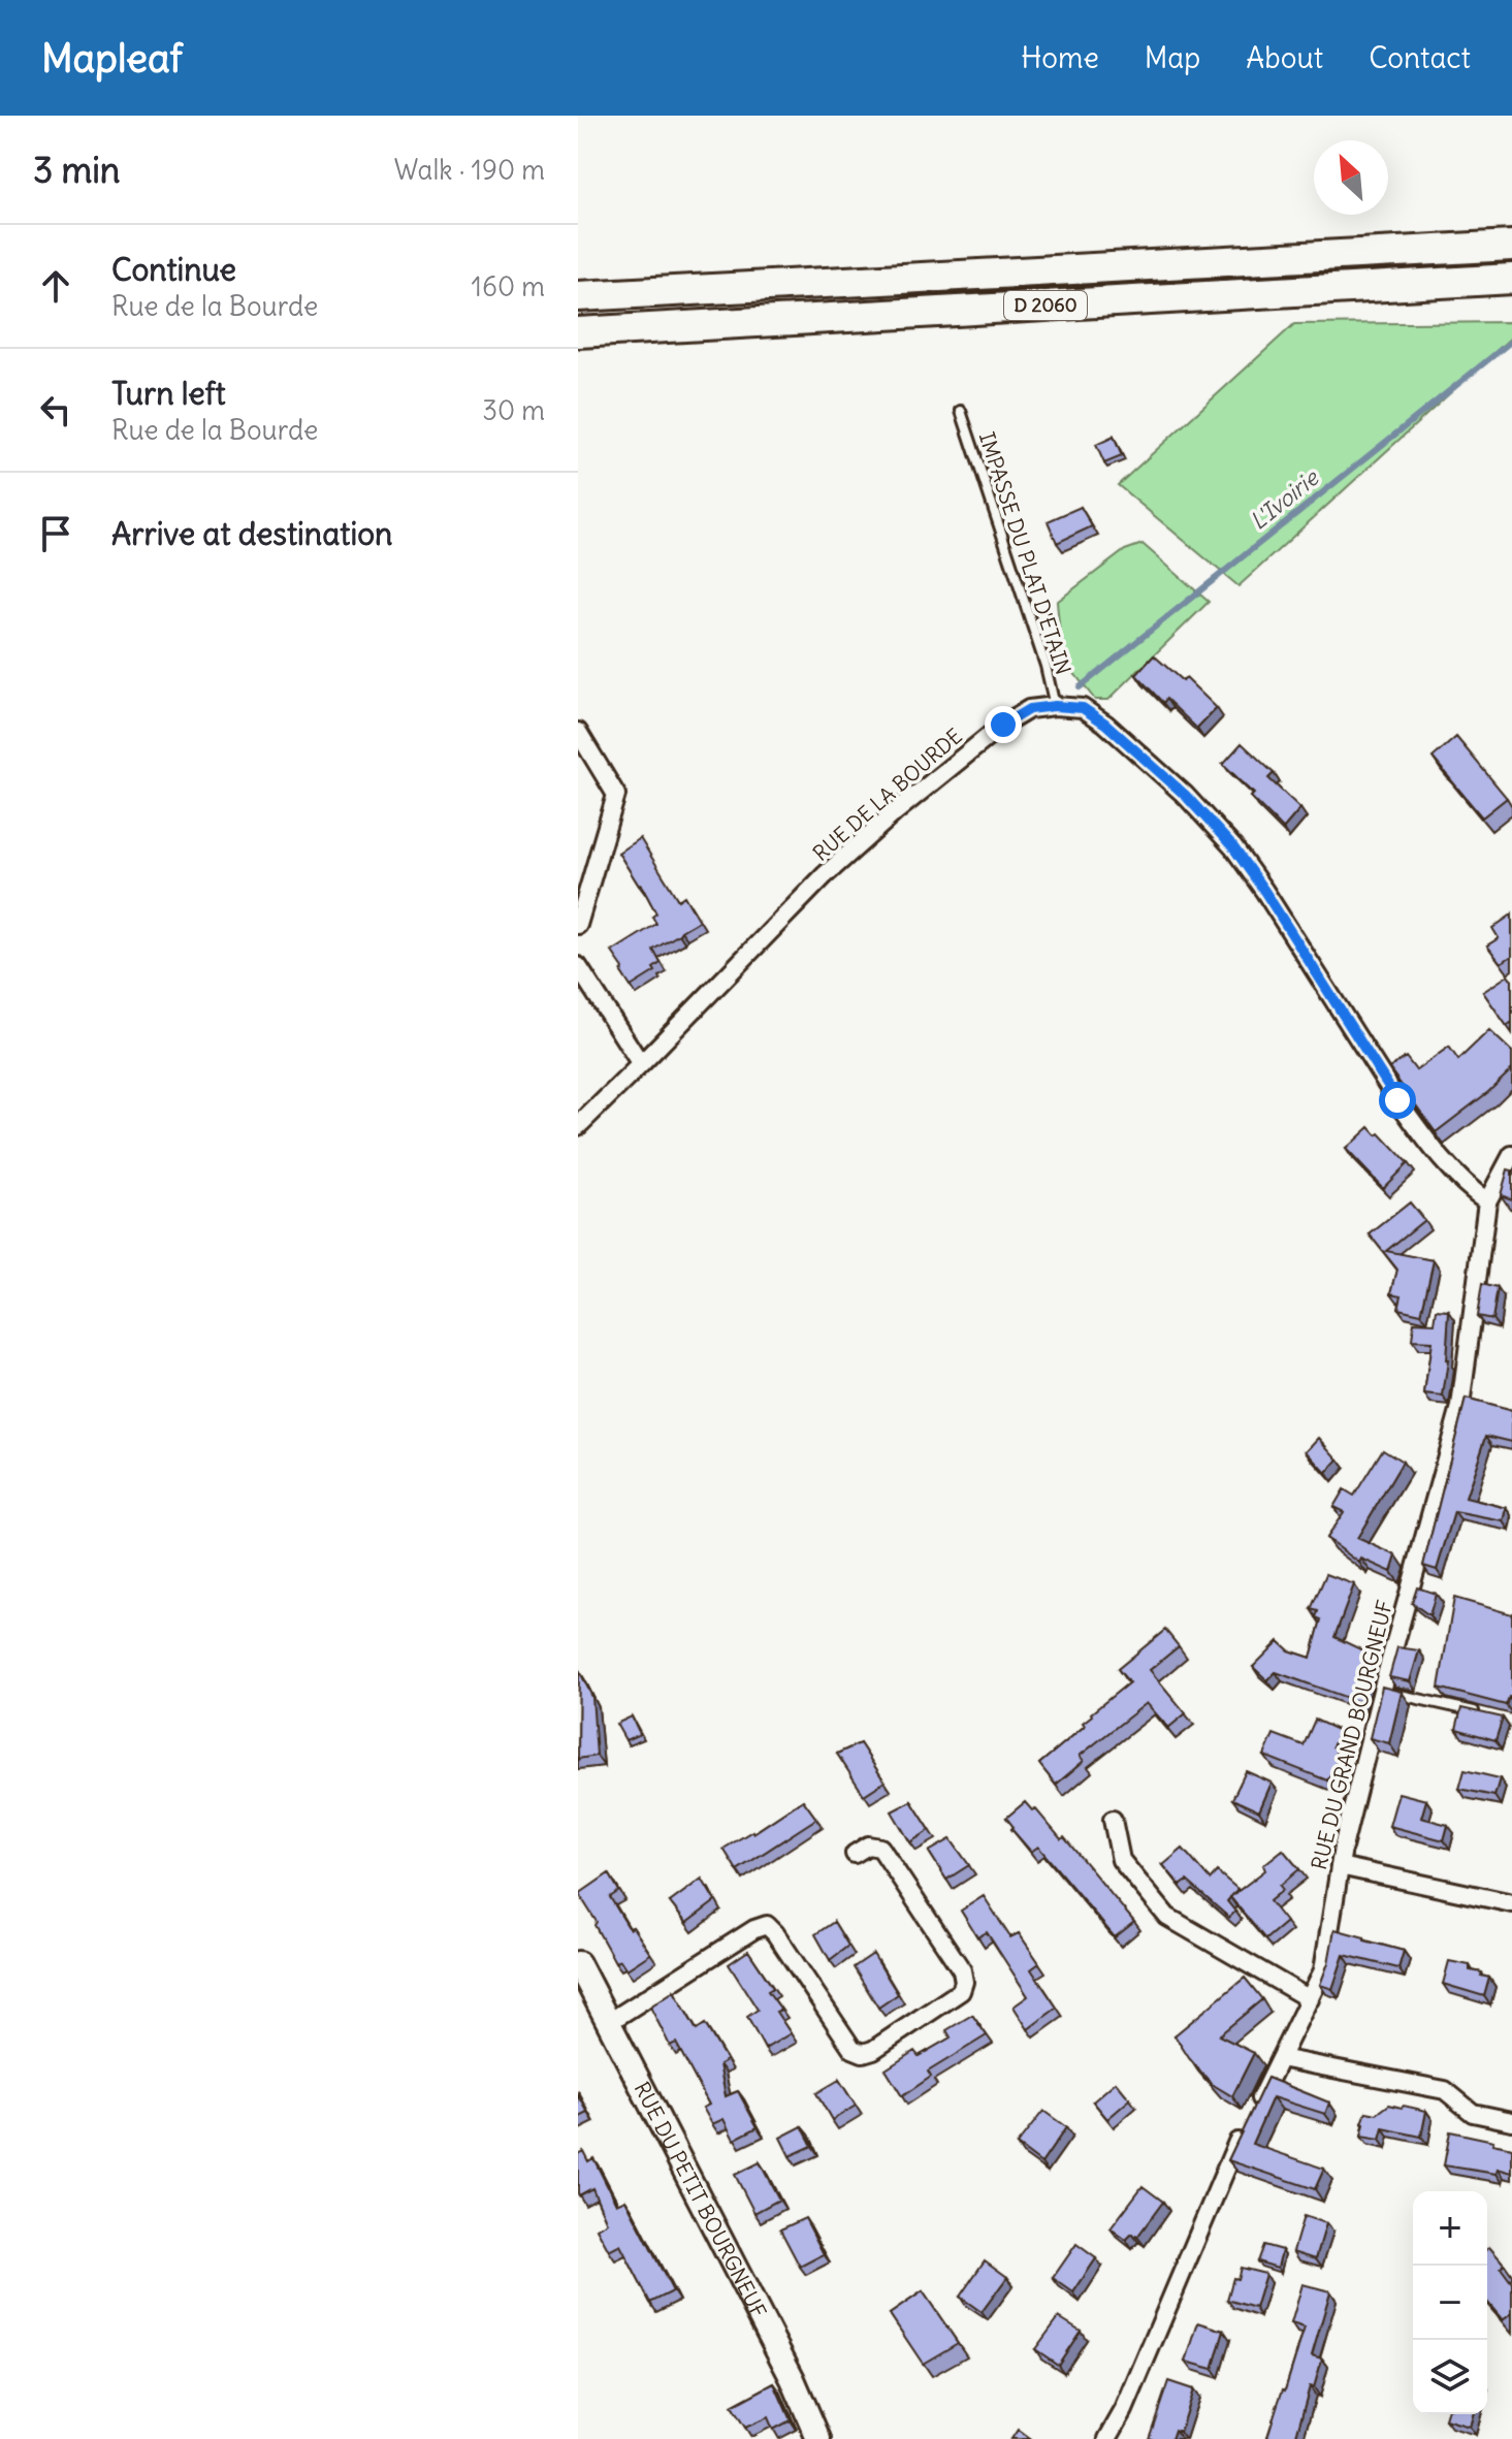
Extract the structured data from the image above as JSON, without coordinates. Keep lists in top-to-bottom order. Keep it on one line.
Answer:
{"streets":{"highway":["D 2060"],"street":["RUE DE LA BOURDE","RUE DU GRAND BOURGNEUF","RUE DU PETIT BOURGNEUF"],"lane":["IMPASSE DU PLAT D'ETAIN"]},"crossings":[["IMPASSE DU PLAT D'ETAIN","RUE DE LA BOURDE"],["RUE DE LA BOURDE","RUE DU GRAND BOURGNEUF"]],"water":["L'Ivoirie"],"north":"top left","page":{"header":"Mapleaf","nav":["Home","Map","About","Contact"],"heading":["3 min","Walk · 190 m"],"list":[["Continue","Rue de la Bourde","160 m"],["Turn left","Rue de la Bourde","30 m"],"Arrive at destination"],"map_buttons":["+","−"]}}
